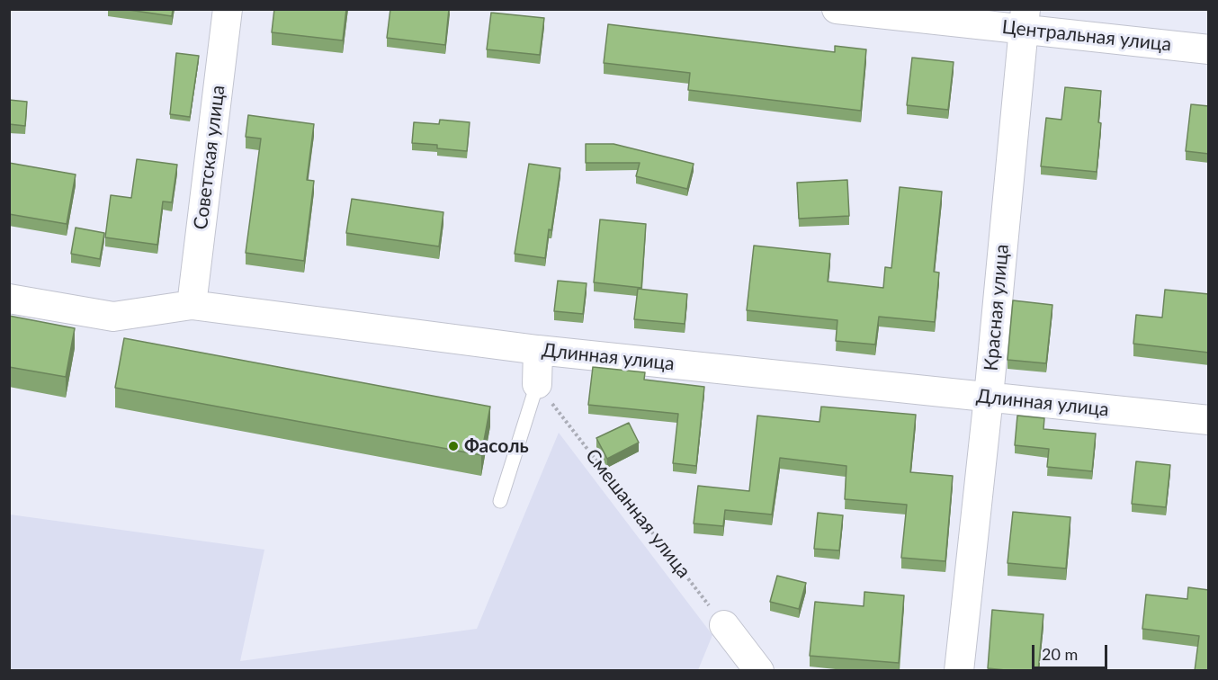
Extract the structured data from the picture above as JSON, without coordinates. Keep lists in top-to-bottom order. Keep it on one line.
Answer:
{"streets":{"street":["Центральная улица","Советская улица","Красная улица","Длинная улица"],"path":["Смешанная улица"]},"crossings":[["Центральная улица","Красная улица"],["Советская улица","Длинная улица"],["Красная улица","Длинная улица"]],"places":["Фасоль"],"scale_bar":"20 m"}
